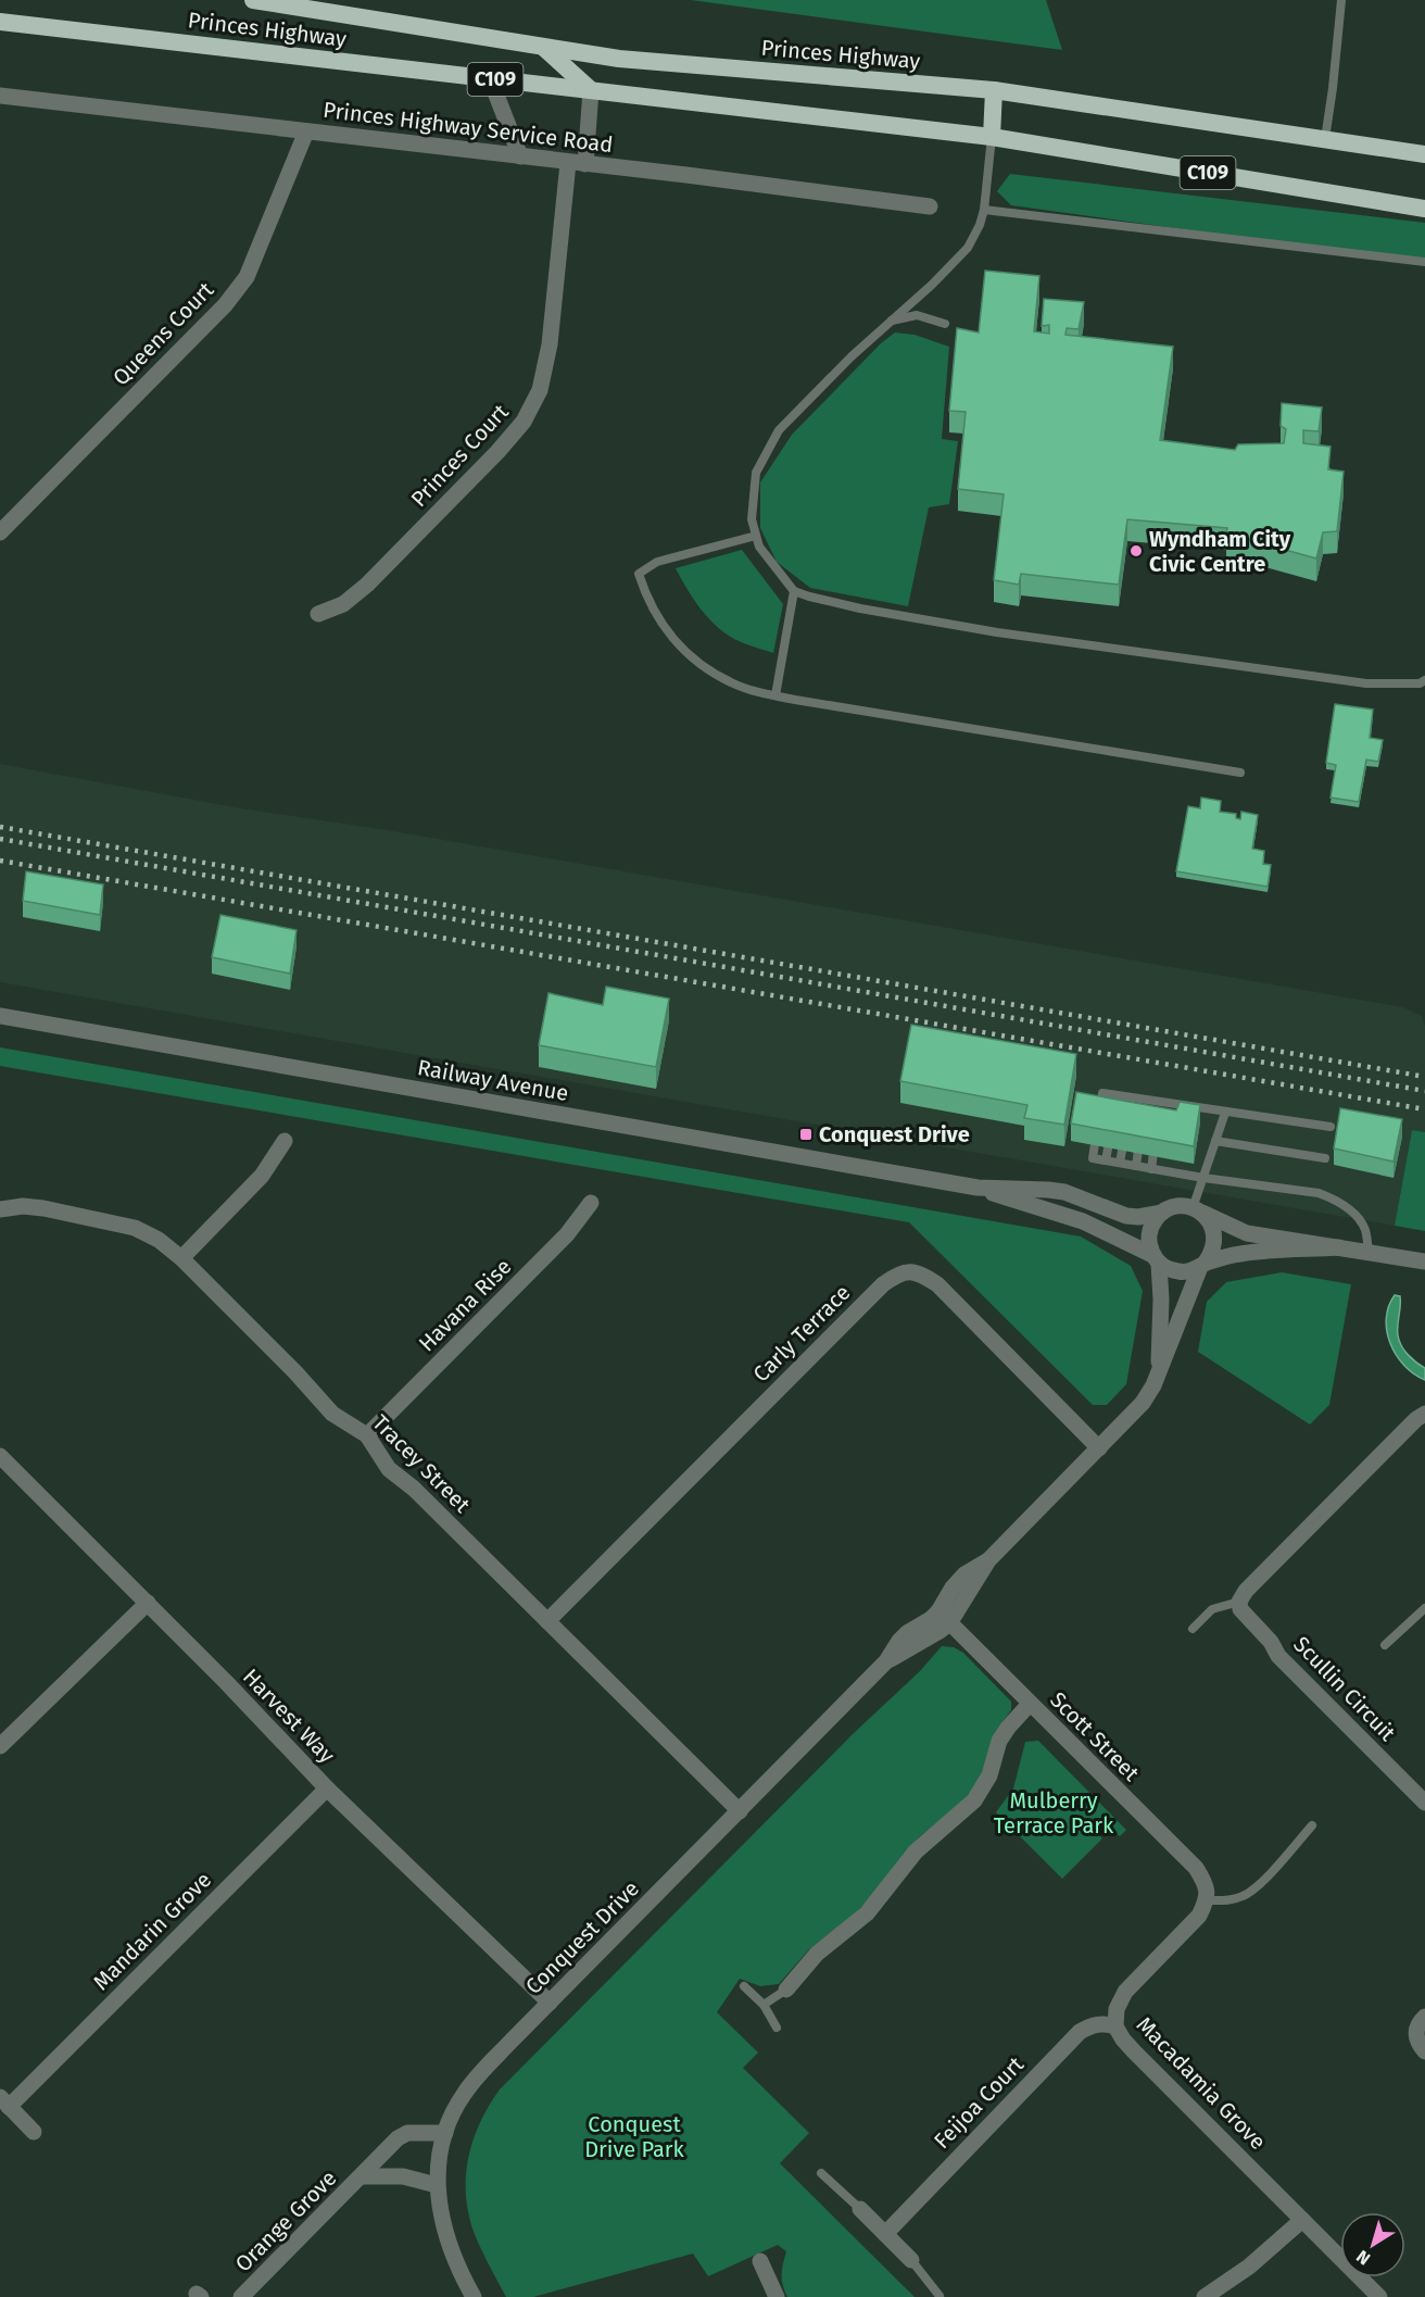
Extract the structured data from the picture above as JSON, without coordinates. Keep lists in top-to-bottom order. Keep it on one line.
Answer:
{"streets":{"highway":["Princes Highway","C109"],"street":["Princes Highway Service Road","Queens Court","Princes Court","Railway Avenue","Havana Rise","Carly Terrace","Tracey Street","Scullin Circuit","Harvest Way","Scott Street","Mandarin Grove","Conquest Drive","Macadamia Grove","Feijoa Court","Orange Grove"]},"crossings":[["Princes Highway Service Road","Queens Court"],["Princes Highway Service Road","Princes Court"],["Railway Avenue","Conquest Drive"],["Havana Rise","Tracey Street"],["Carly Terrace","Tracey Street"],["Carly Terrace","Conquest Drive"],["Tracey Street","Conquest Drive"],["Harvest Way","Mandarin Grove"],["Harvest Way","Conquest Drive"],["Scott Street","Conquest Drive"],["Scott Street","Macadamia Grove"],["Conquest Drive","Orange Grove"],["Macadamia Grove","Feijoa Court"]],"parks":["Mulberry Terrace Park","Conquest Drive Park"],"places":{"other":["Wyndham City Civic Centre"],"transit":["Conquest Drive"]},"north":"bottom left"}
